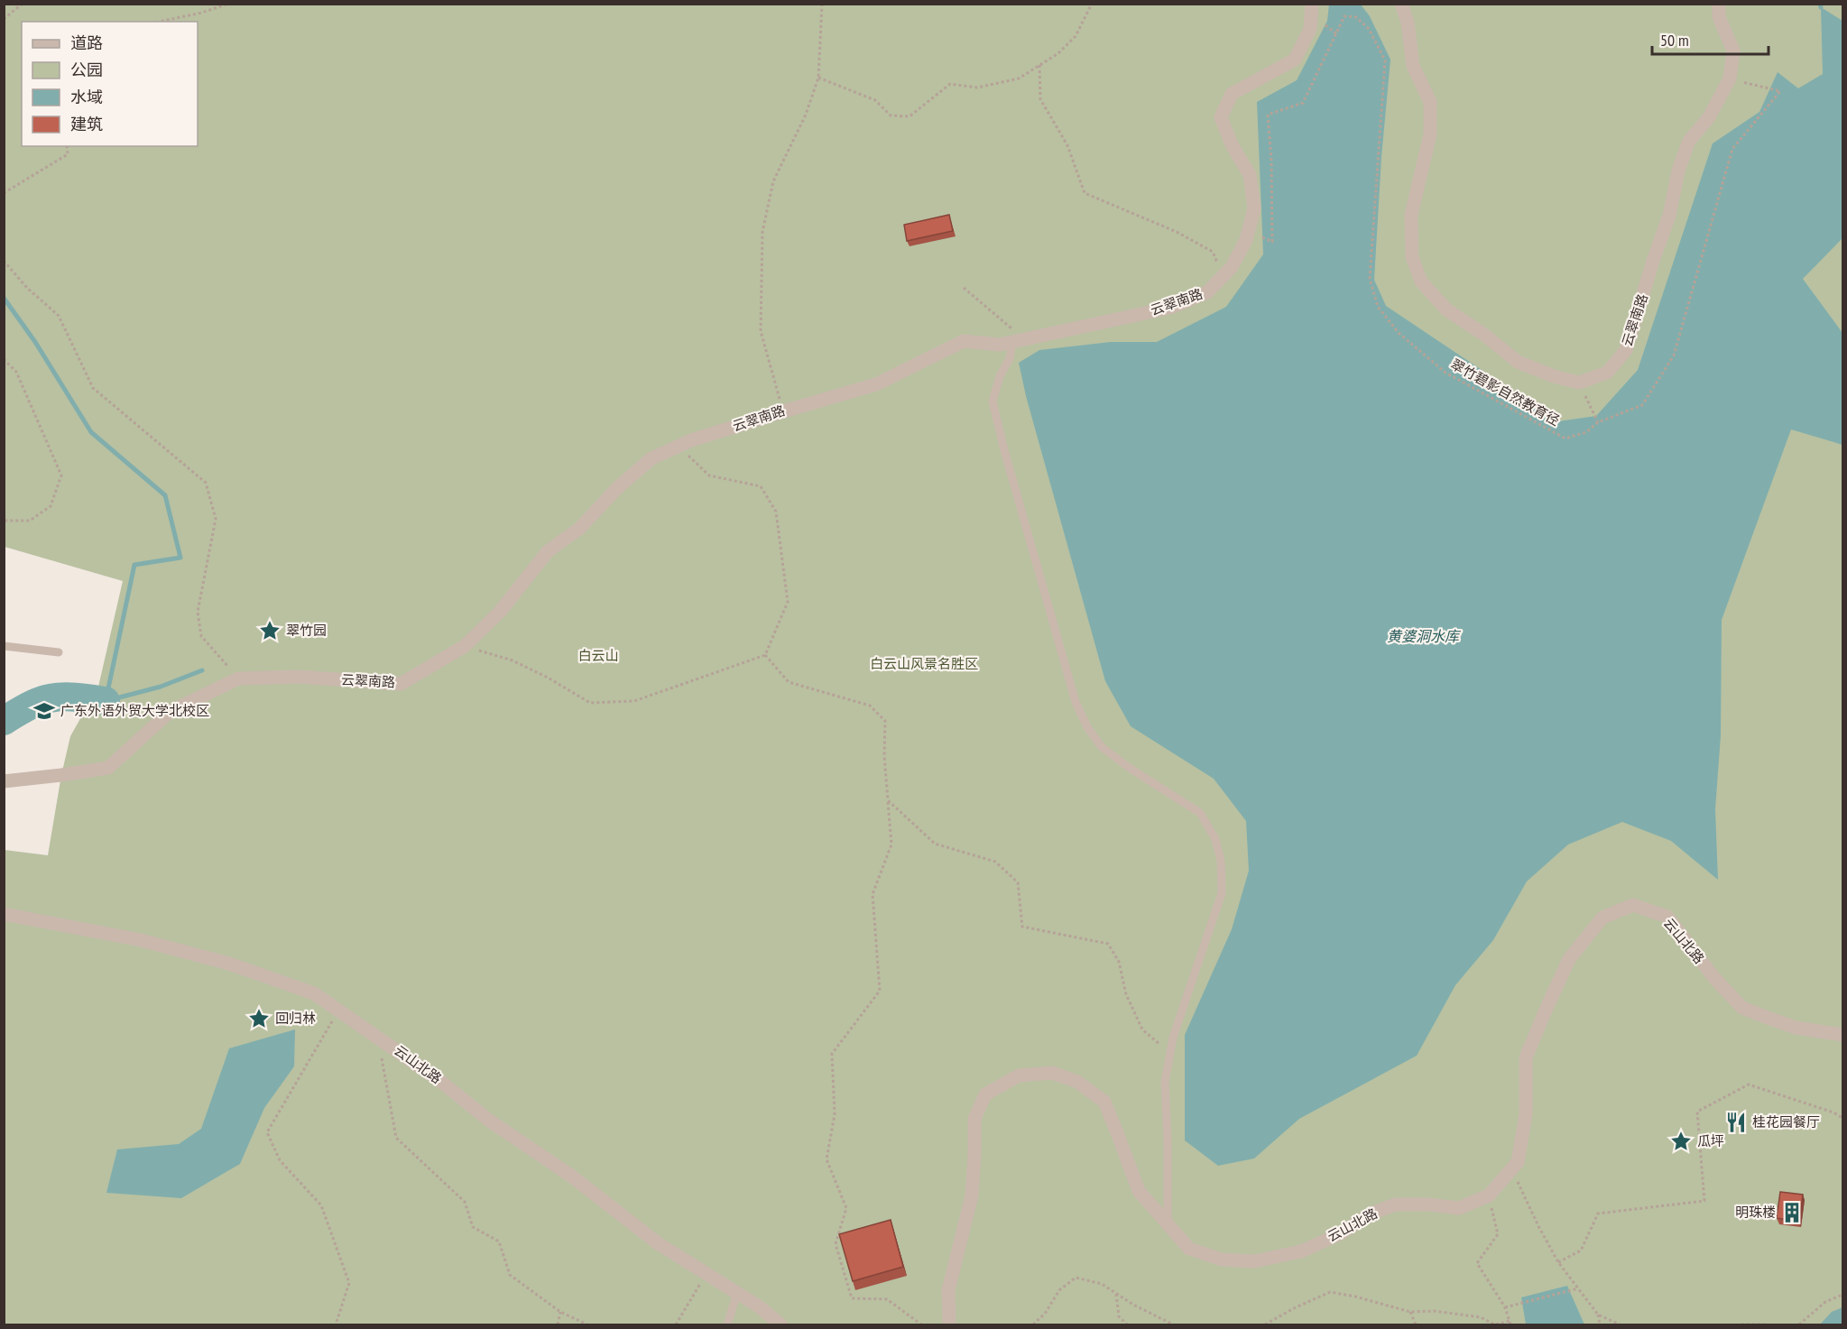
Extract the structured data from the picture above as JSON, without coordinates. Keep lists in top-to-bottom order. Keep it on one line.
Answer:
{"streets":{"street":["云翠南路","云山北路"],"path":["翠竹碧影自然教育径"]},"water":["黄婆洞水库"],"parks":["白云山","白云山风景名胜区"],"places":{"place":["翠竹园","回归林","瓜坪"],"school or university":["广东外语外贸大学北校区"],"restaurant":["桂花园餐厅"],"building":["明珠楼"]},"legend":["道路","公园","水域","建筑"],"scale_bar":"50 m"}
